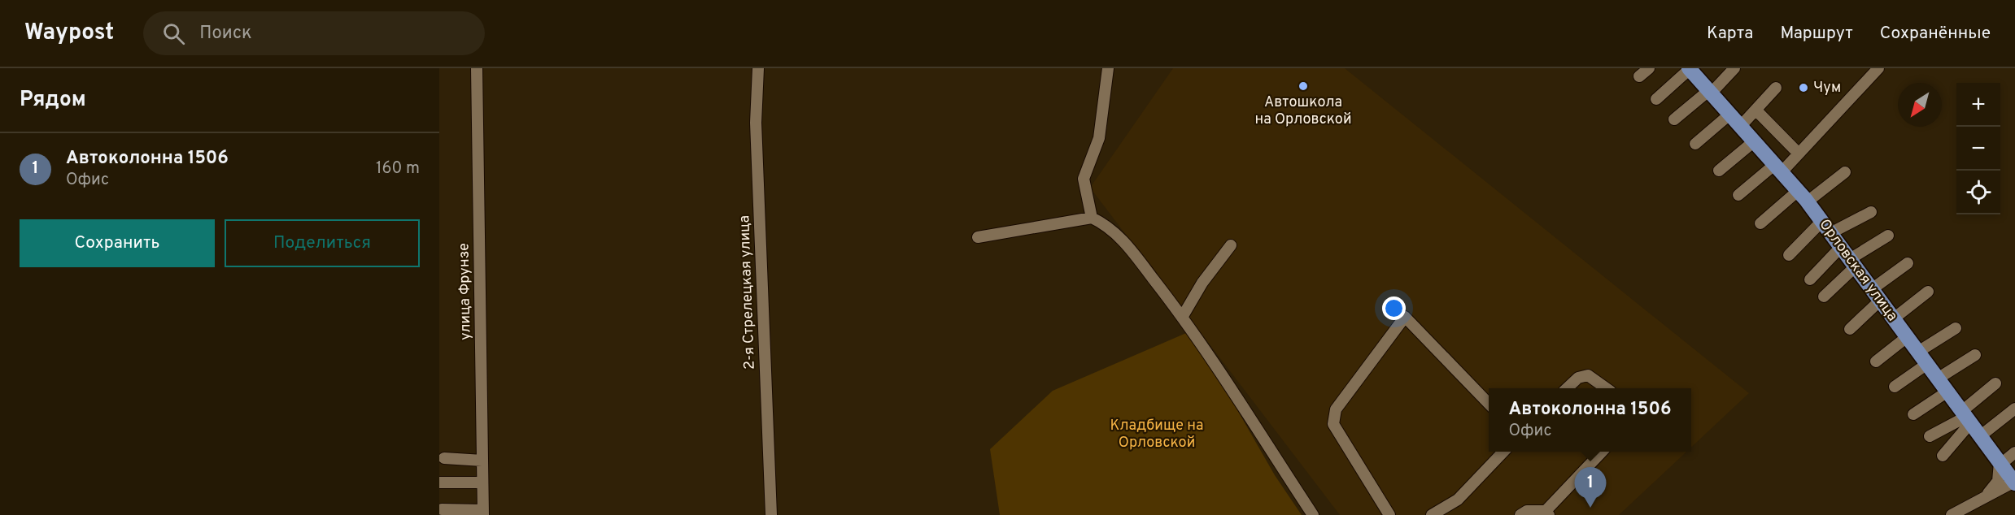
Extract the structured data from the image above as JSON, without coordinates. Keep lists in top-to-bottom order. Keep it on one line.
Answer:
{"streets":{"main road":["Орловская улица"],"street":["улица Фрунзе","2-я Стрелецкая улица"]},"parks":["Кладбище на Орловской"],"places":["Автошкола на Орловской","Чум"],"north":"bottom left","page":{"header":"Waypost","search":"Поиск","nav":["Карта","Маршрут","Сохранённые"],"heading":"Рядом","map_buttons":["+","−"],"list":[{"mark":"1","name":"Автоколонна 1506","note":"Офис","value":"160 m"}],"buttons":["Сохранить","Поделиться"],"popup":["Автоколонна 1506","Офис"],"pins":"1"}}
